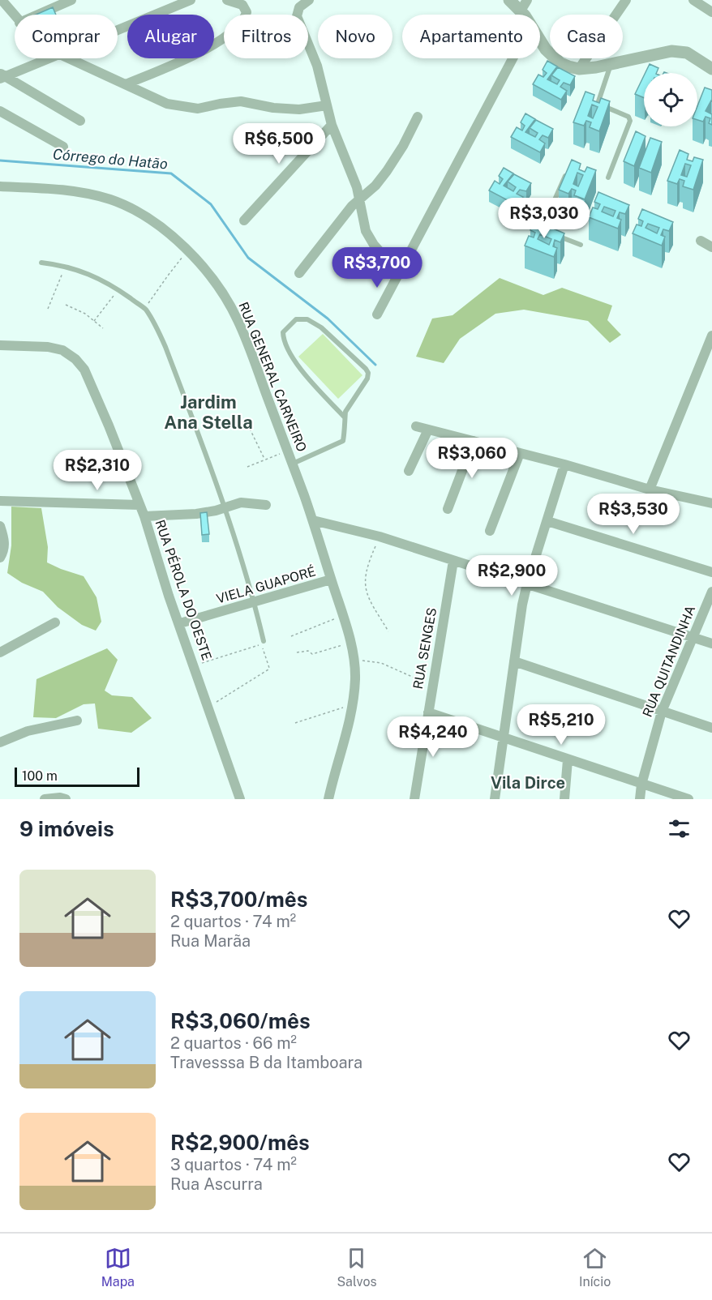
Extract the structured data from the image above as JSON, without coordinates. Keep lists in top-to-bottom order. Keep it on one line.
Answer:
{"streets":{"street":["RUA GENERAL CARNEIRO","VIELA GUAPORÉ","RUA PÉROLA DO OESTE","RUA SENGES","RUA QUITANDINHA"]},"crossings":[["RUA GENERAL CARNEIRO","VIELA GUAPORÉ"],["VIELA GUAPORÉ","RUA PÉROLA DO OESTE"]],"districts":["Jardim Ana Stella","Vila Dirce"],"water":["Córrego do Hatão"],"scale_bar":"100 m","page":{"chip":["Comprar","Alugar","Filtros","Novo","Apartamento","Casa"],"price":["R$6,500","R$3,030","R$3,700","R$3,060","R$2,310","R$3,530","R$2,900","R$5,210","R$4,240"],"scale":"100 m","heading":"9 imóveis","list":[{"name":"R$3,700/mês","note":"2 quartos · 74 m² · Rua Marãa"},{"name":"R$3,060/mês","note":"2 quartos · 66 m² · Travesssa B da Itamboara"},{"name":"R$2,900/mês","note":"3 quartos · 74 m² · Rua Ascurra"}],"tabs":["Mapa","Salvos","Início"]}}
